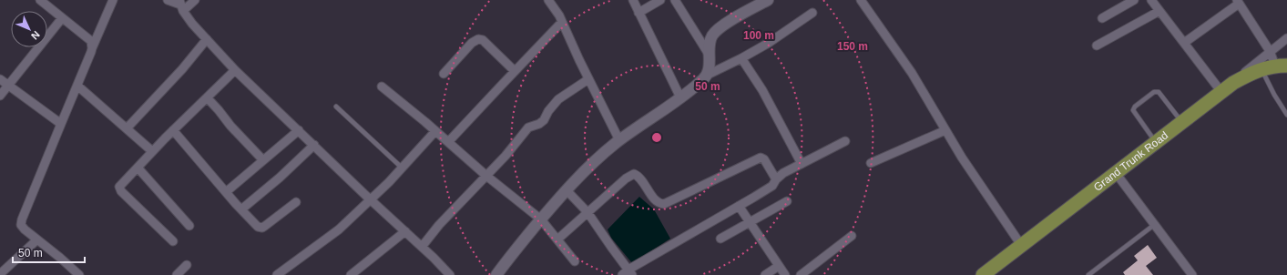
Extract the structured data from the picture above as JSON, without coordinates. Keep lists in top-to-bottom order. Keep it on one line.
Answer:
{"streets":{"main road":["Grand Trunk Road"]},"scale_bar":"50 m","north":"bottom right","rings":["100 m","150 m","50 m"]}
